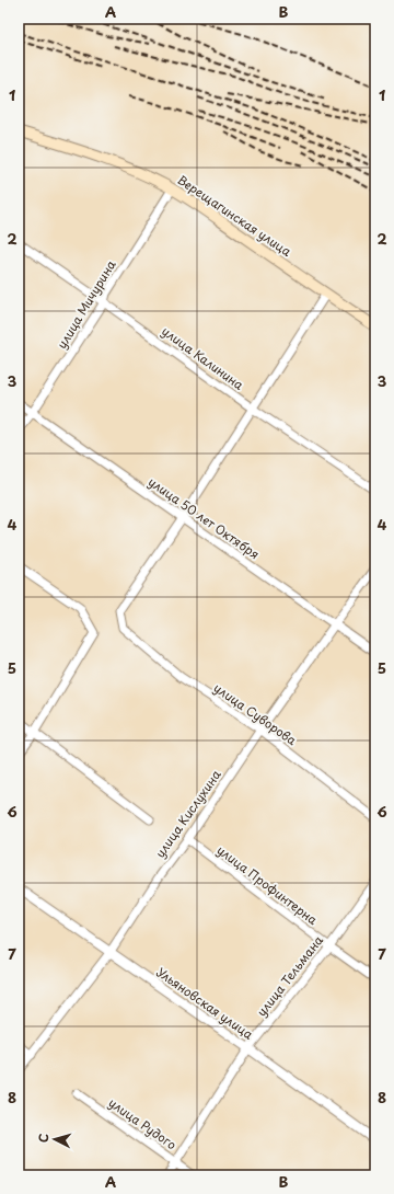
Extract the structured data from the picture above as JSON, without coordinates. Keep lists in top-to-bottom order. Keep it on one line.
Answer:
{"streets":{"main road":["Верещагинская улица"],"street":["улица Мичурина","улица Калинина","улица 50 лет Октября","улица Суворова","улица Кислухина","улица Профинтерна","улица Тельмана","Ульяновская улица","улица Рудого"]},"crossings":[["Верещагинская улица","улица Мичурина"],["улица Мичурина","улица Калинина"],["улица Мичурина","улица 50 лет Октября"],["улица 50 лет Октября","улица Суворова"],["улица 50 лет Октября","улица Кислухина"],["улица Суворова","улица Кислухина"],["улица Кислухина","улица Профинтерна"],["улица Кислухина","Ульяновская улица"],["улица Профинтерна","улица Тельмана"],["улица Тельмана","Ульяновская улица"],["улица Тельмана","улица Рудого"]],"north":"left","grid":{"columns":["A","B"],"rows":["1","2","3","4","5","6","7","8"]}}
